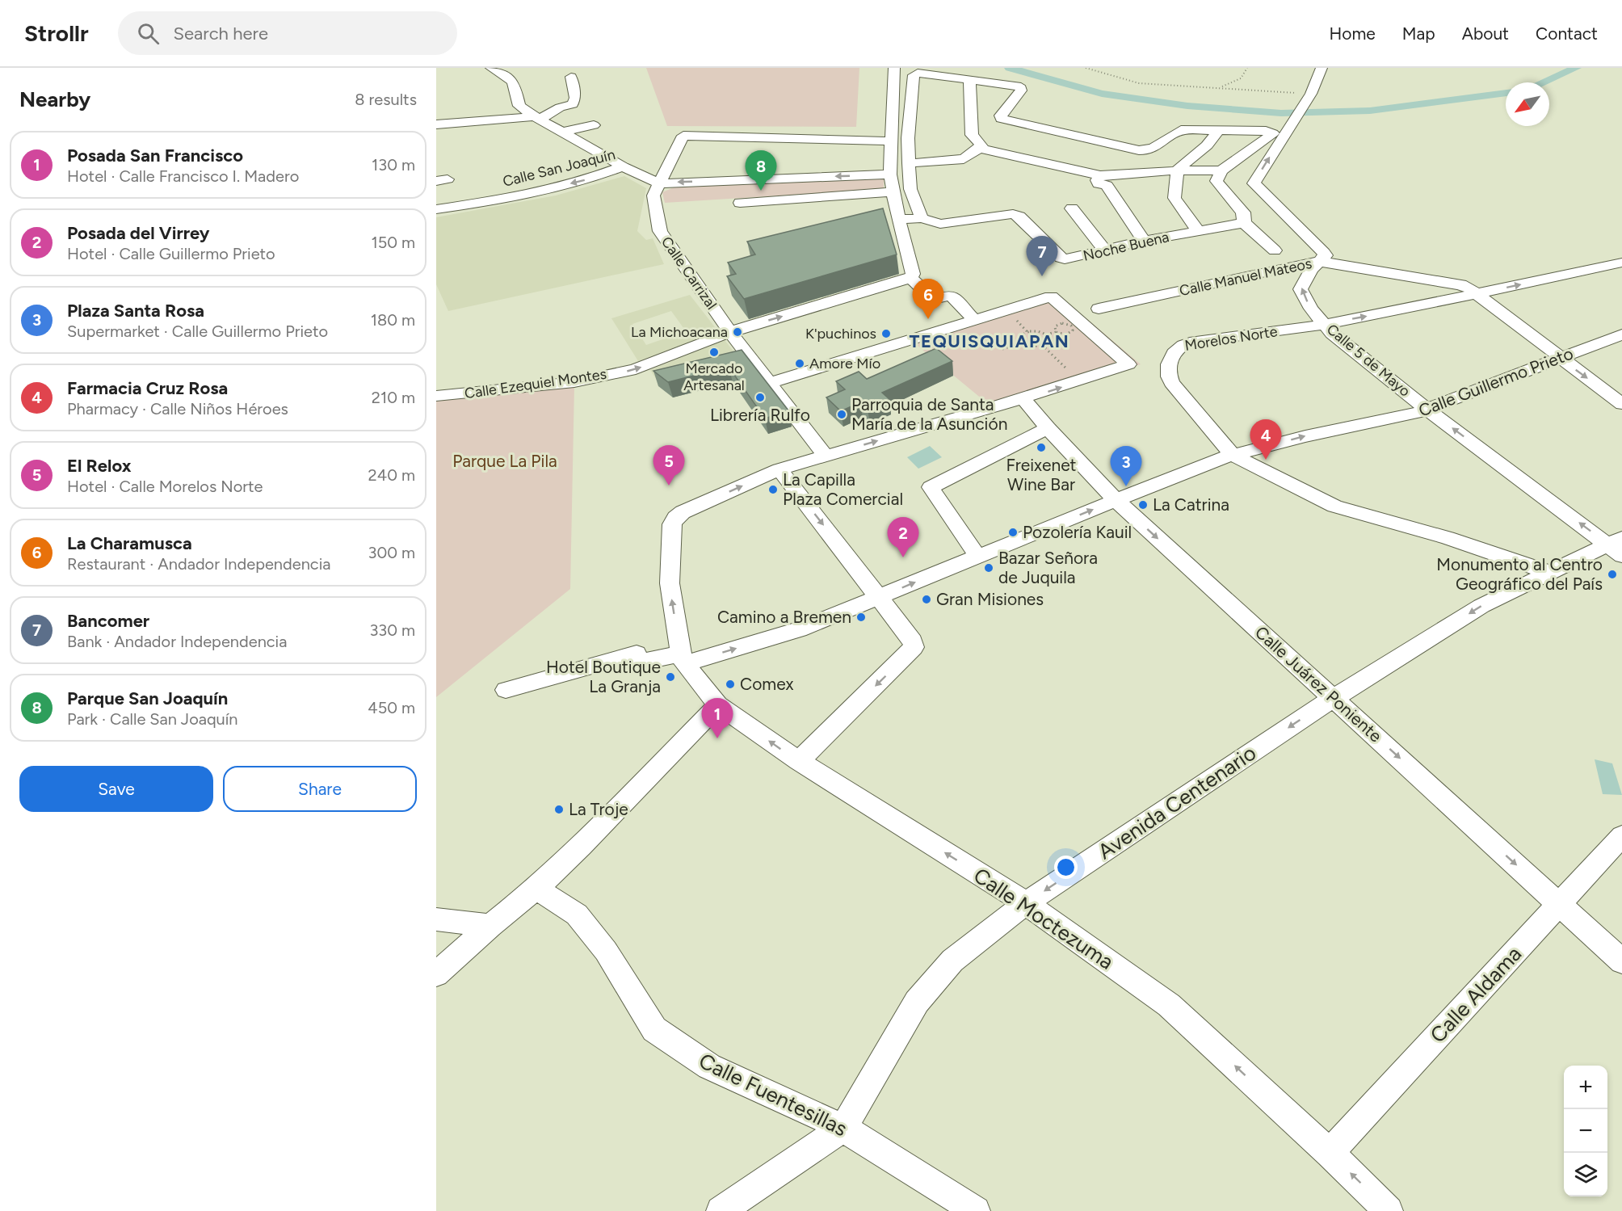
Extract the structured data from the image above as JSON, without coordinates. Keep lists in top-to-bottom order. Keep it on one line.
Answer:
{"streets":{"street":["Calle San Joaquín","Noche Buena","Calle Carrizal","Calle Manuel Mateos","Morelos Norte","Calle 5 de Mayo","Calle Guillermo Prieto","Calle Ezequiel Montes","Calle Juárez Poniente","Avenida Centenario","Calle Moctezuma","Calle Aldama","Calle Fuentesillas"]},"crossings":[["Calle San Joaquín","Calle Carrizal"],["Calle Carrizal","Calle Ezequiel Montes"],["Calle Manuel Mateos","Morelos Norte"],["Calle Manuel Mateos","Calle 5 de Mayo"],["Calle Manuel Mateos","Calle Guillermo Prieto"],["Morelos Norte","Calle 5 de Mayo"],["Morelos Norte","Calle Guillermo Prieto"],["Calle 5 de Mayo","Calle Guillermo Prieto"],["Calle 5 de Mayo","Avenida Centenario"],["Calle Guillermo Prieto","Calle Juárez Poniente"],["Calle Guillermo Prieto","Calle Moctezuma"],["Calle Juárez Poniente","Avenida Centenario"],["Calle Juárez Poniente","Calle Aldama"],["Avenida Centenario","Calle Moctezuma"],["Avenida Centenario","Calle Fuentesillas"],["Calle Moctezuma","Calle Aldama"]],"one_way":["Morelos Norte","Avenida Centenario","Calle Moctezuma"],"districts":["TEQUISQUIAPAN"],"parks":["Parque La Pila"],"places":["La Michoacana","K'puchinos","Mercado Artesanal","Amore Mío","Librería Rulfo","Parroquia de Santa María de la Asunción","Freixenet Wine Bar","La Capilla Plaza Comercial","La Catrina","Pozolería Kauil","Bazar Señora de Juquila","Monumento al Centro Geográfico del País","Gran Misiones","Camino a Bremen","Hotel Boutique La Granja","Comex","La Troje"],"north":"bottom left","page":{"header":"Strollr","search":"Search here","nav":["Home","Map","About","Contact"],"heading":["Nearby","8 results"],"list":[{"mark":"1","name":"Posada San Francisco","note":"Hotel · Calle Francisco I. Madero","value":"130 m"},{"mark":"2","name":"Posada del Virrey","note":"Hotel · Calle Guillermo Prieto","value":"150 m"},{"mark":"3","name":"Plaza Santa Rosa","note":"Supermarket · Calle Guillermo Prieto","value":"180 m"},{"mark":"4","name":"Farmacia Cruz Rosa","note":"Pharmacy · Calle Niños Héroes","value":"210 m"},{"mark":"5","name":"El Relox","note":"Hotel · Calle Morelos Norte","value":"240 m"},{"mark":"6","name":"La Charamusca","note":"Restaurant · Andador Independencia","value":"300 m"},{"mark":"7","name":"Bancomer","note":"Bank · Andador Independencia","value":"330 m"},{"mark":"8","name":"Parque San Joaquín","note":"Park · Calle San Joaquín","value":"450 m"}],"pins":["8","7","6","4","5","3","2","1"],"buttons":["Save","Share"],"map_buttons":["+","−"]}}
